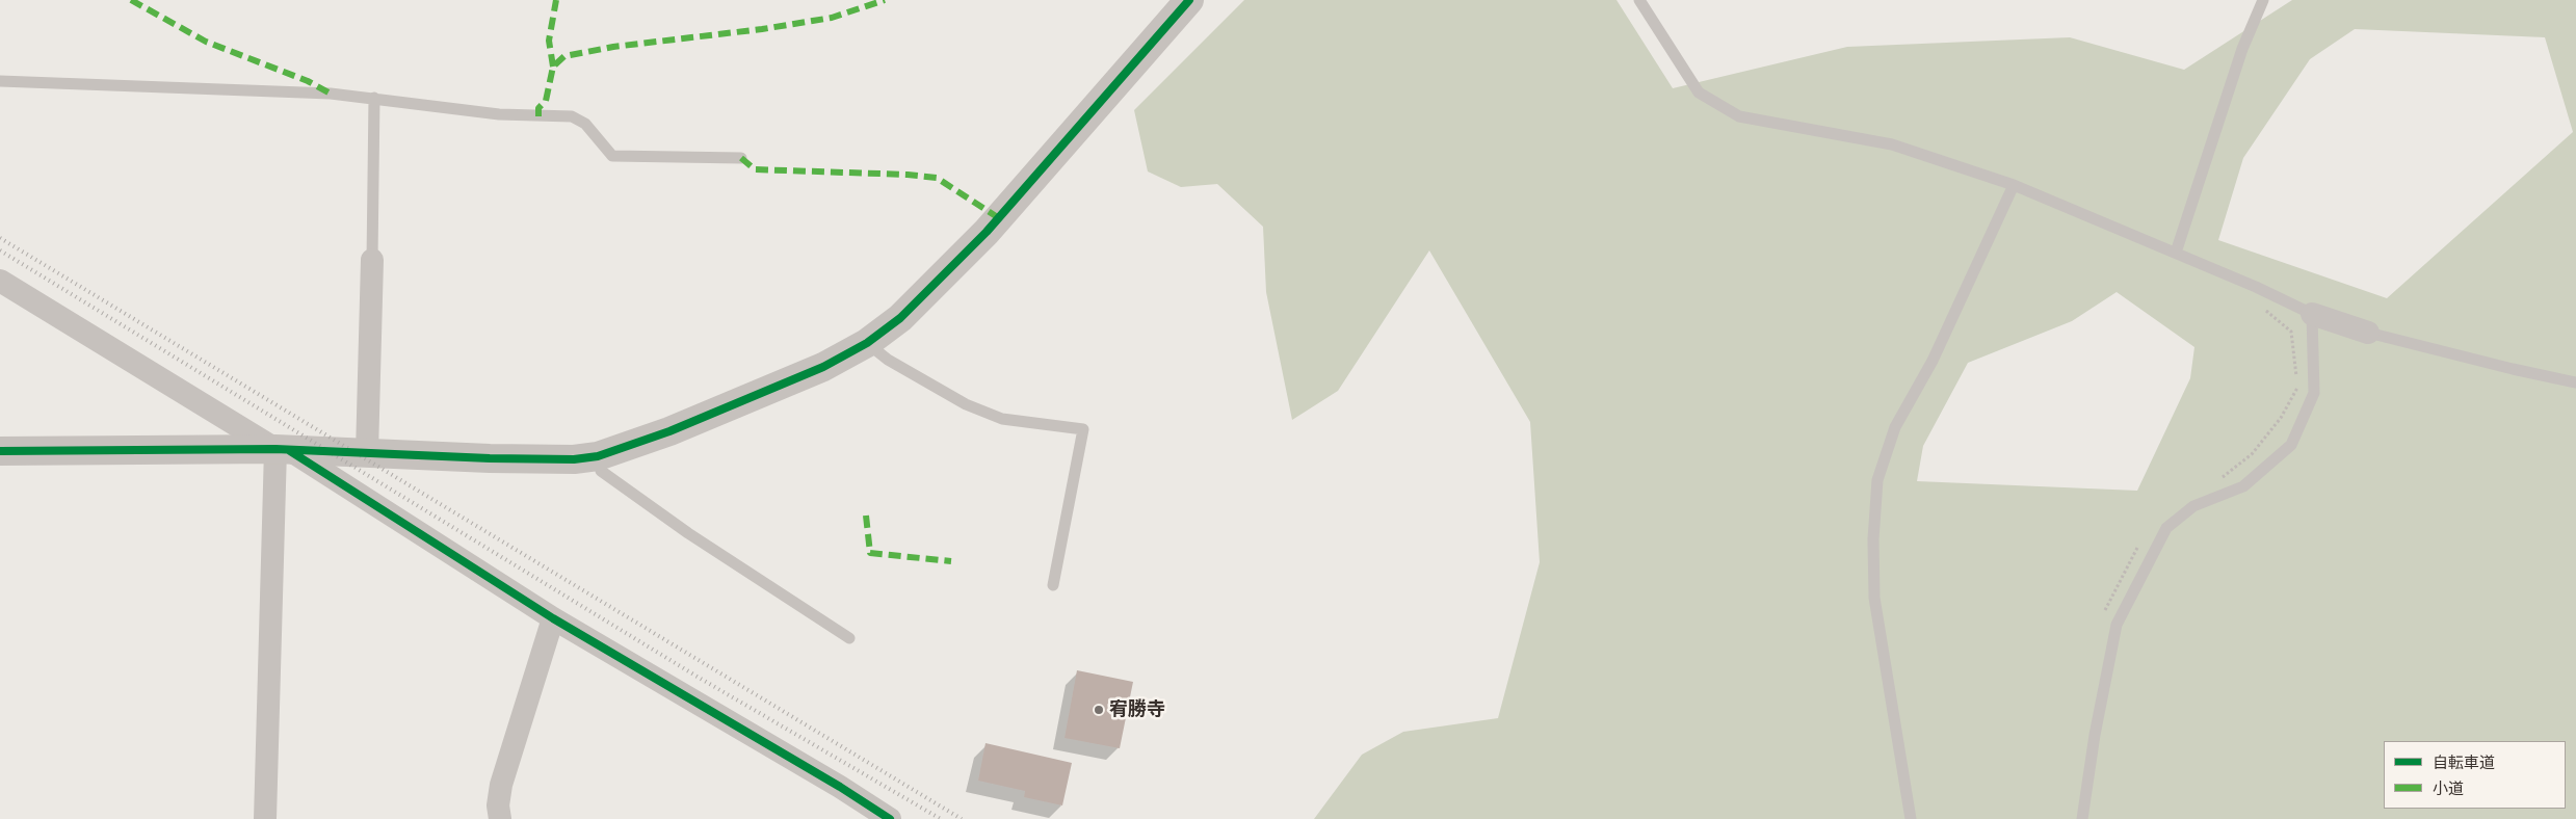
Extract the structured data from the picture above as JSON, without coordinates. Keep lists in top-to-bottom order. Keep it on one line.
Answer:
{"places":["宥勝寺"],"legend":["自転車道","小道"]}
